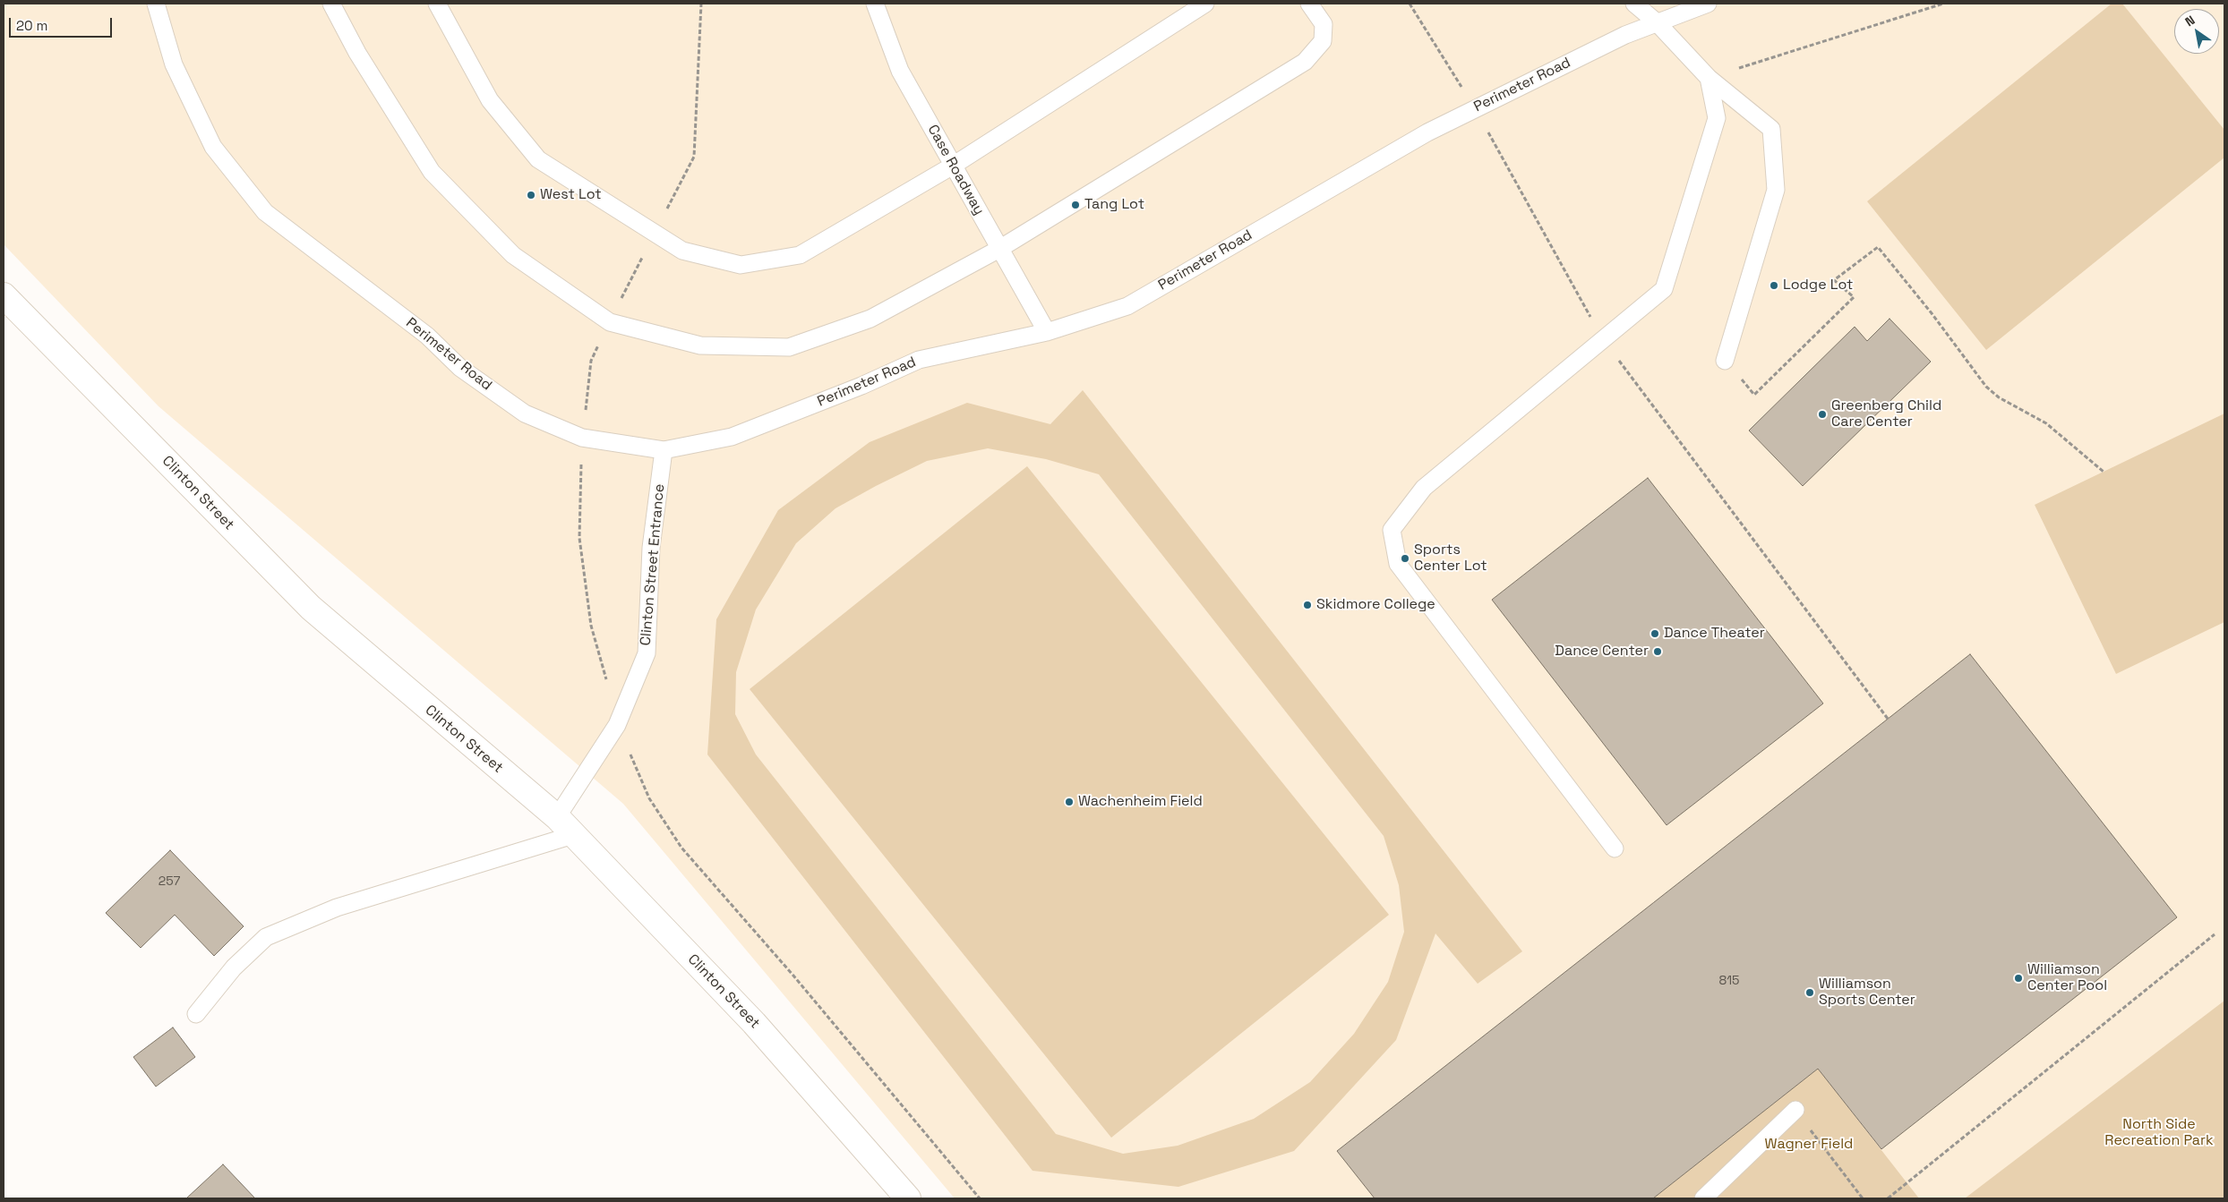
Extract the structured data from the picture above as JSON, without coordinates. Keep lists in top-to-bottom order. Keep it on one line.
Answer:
{"streets":{"street":["Clinton Street"],"lane":["Perimeter Road","Case Roadway","Clinton Street Entrance"]},"crossings":[["Perimeter Road","Case Roadway"],["Perimeter Road","Clinton Street Entrance"],["Clinton Street","Clinton Street Entrance"]],"parks":["North Side Recreation Park","Wagner Field"],"places":["West Lot","Tang Lot","Lodge Lot","Greenberg Child Care Center","Sports Center Lot","Skidmore College","Dance Theater","Dance Center","Wachenheim Field","Williamson Center Pool","Williamson Sports Center"],"house_numbers":["257","815"],"scale_bar":"20 m","north":"top left"}
